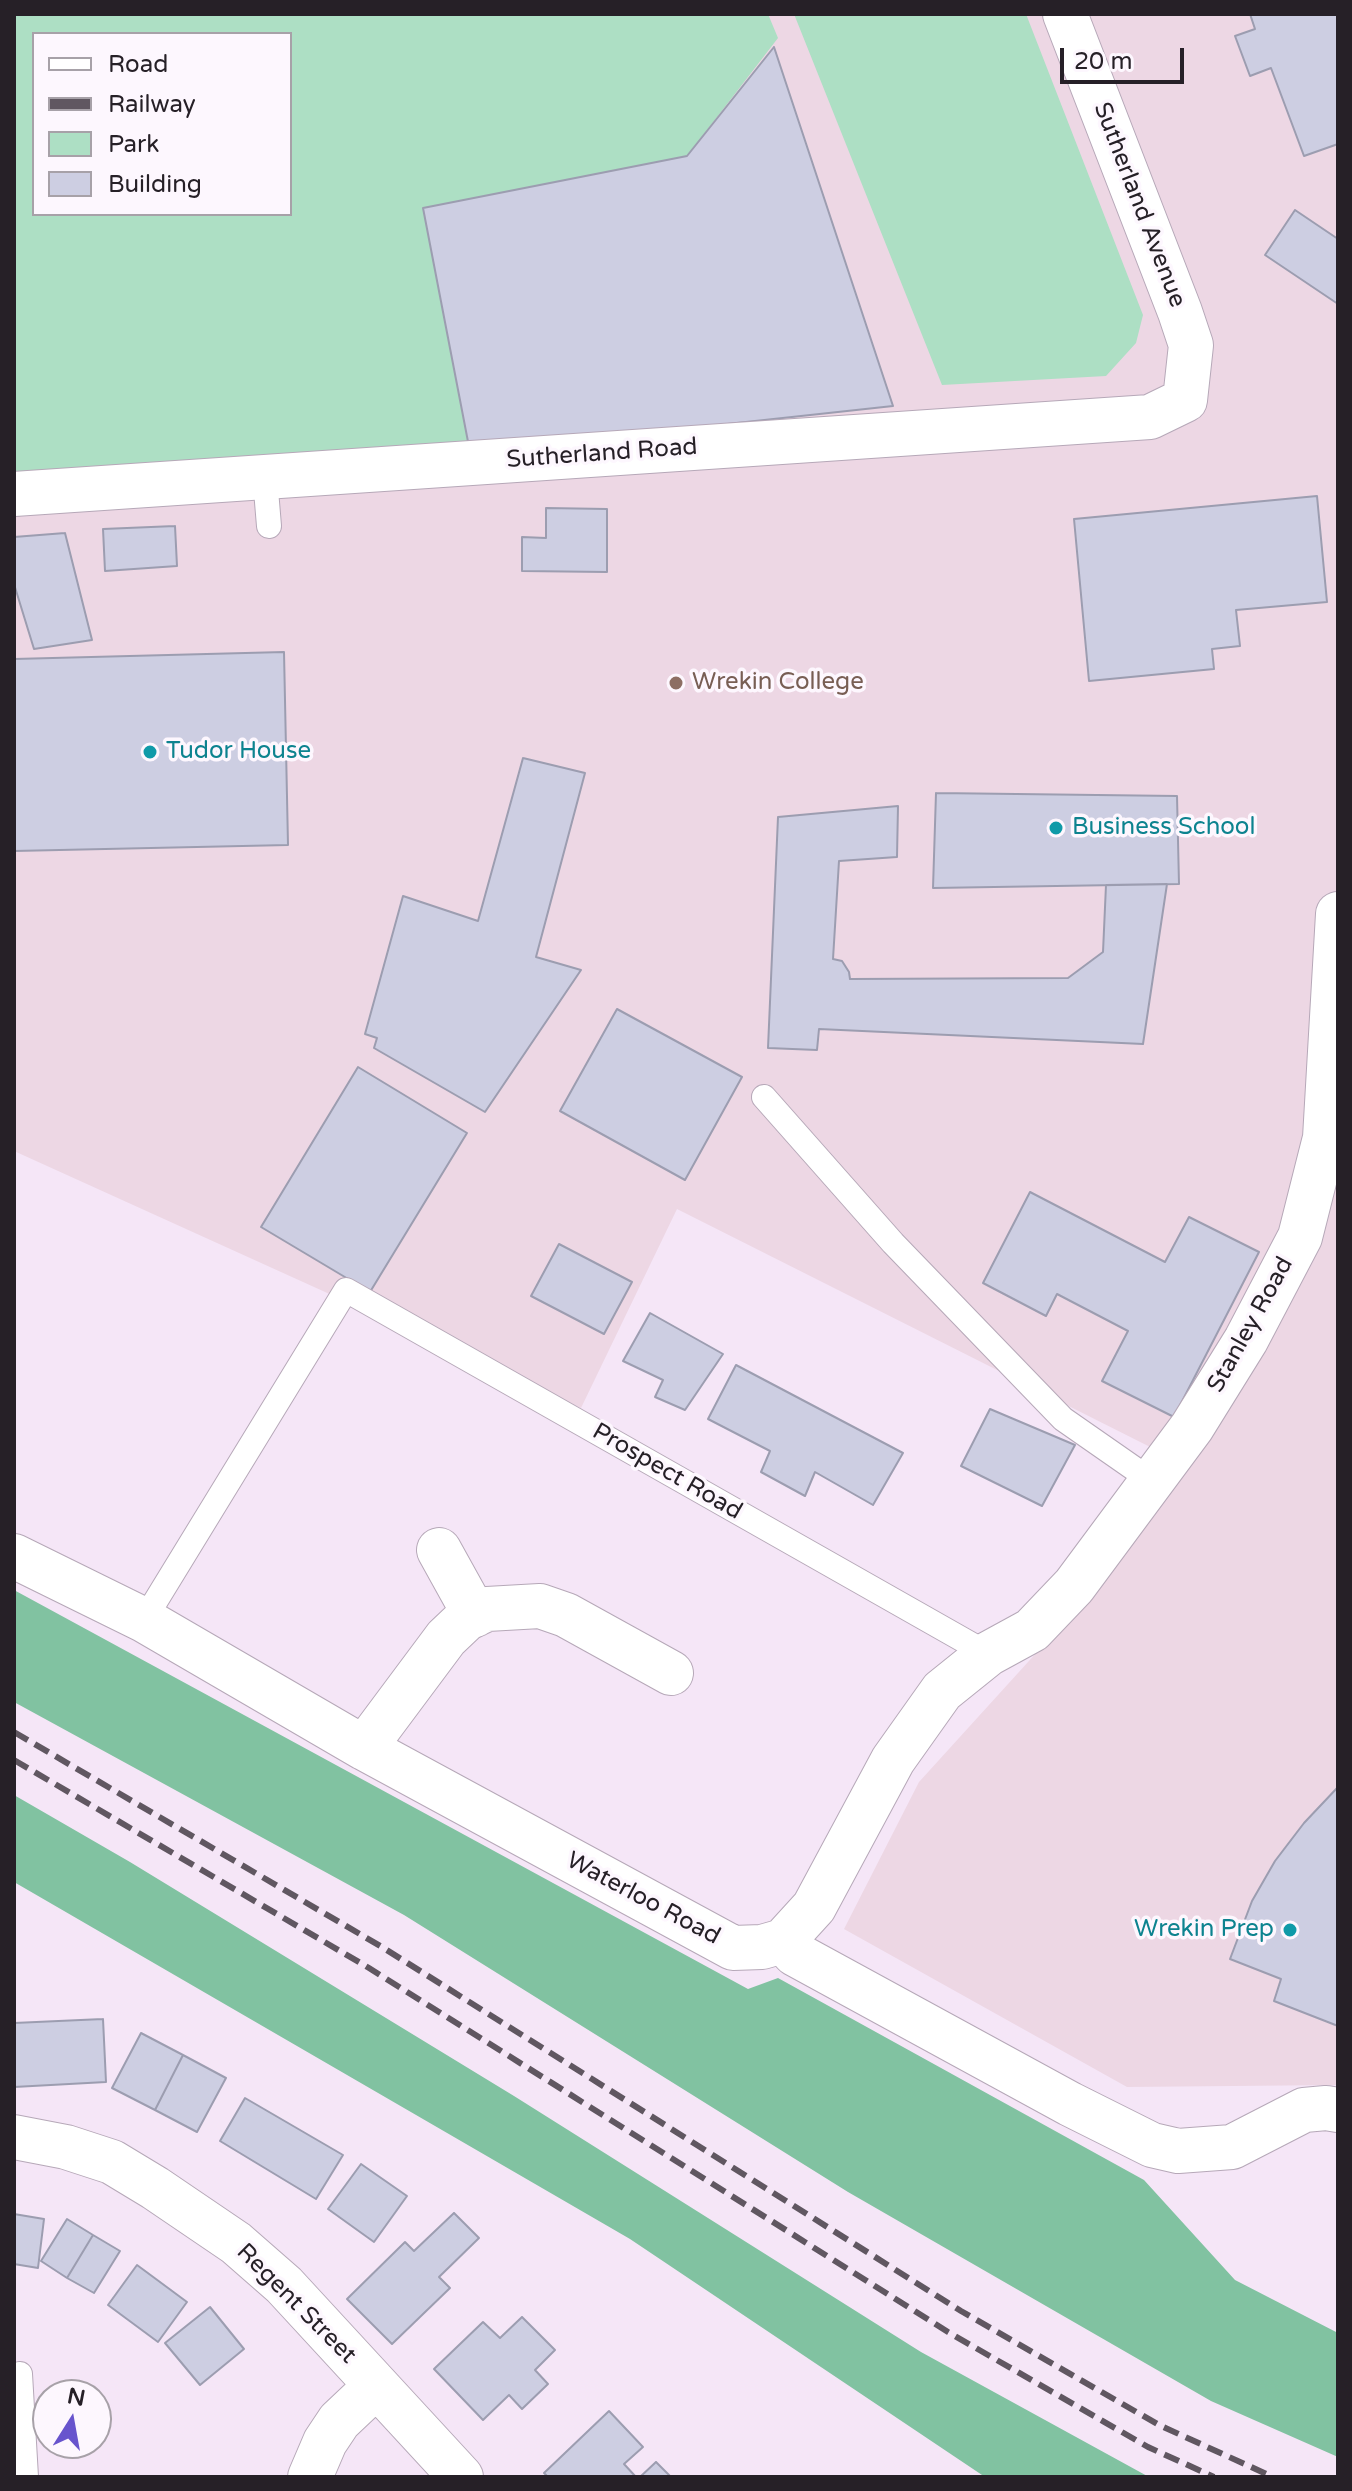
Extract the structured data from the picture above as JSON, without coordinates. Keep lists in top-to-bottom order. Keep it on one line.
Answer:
{"streets":{"street":["Sutherland Avenue","Sutherland Road","Stanley Road","Waterloo Road","Regent Street"],"lane":["Prospect Road"]},"crossings":[["Sutherland Avenue","Sutherland Road"],["Stanley Road","Prospect Road"],["Prospect Road","Waterloo Road"]],"places":["Wrekin College","Tudor House","Business School","Wrekin Prep"],"legend":["Road","Railway","Park","Building"],"scale_bar":"20 m","north":"top"}
